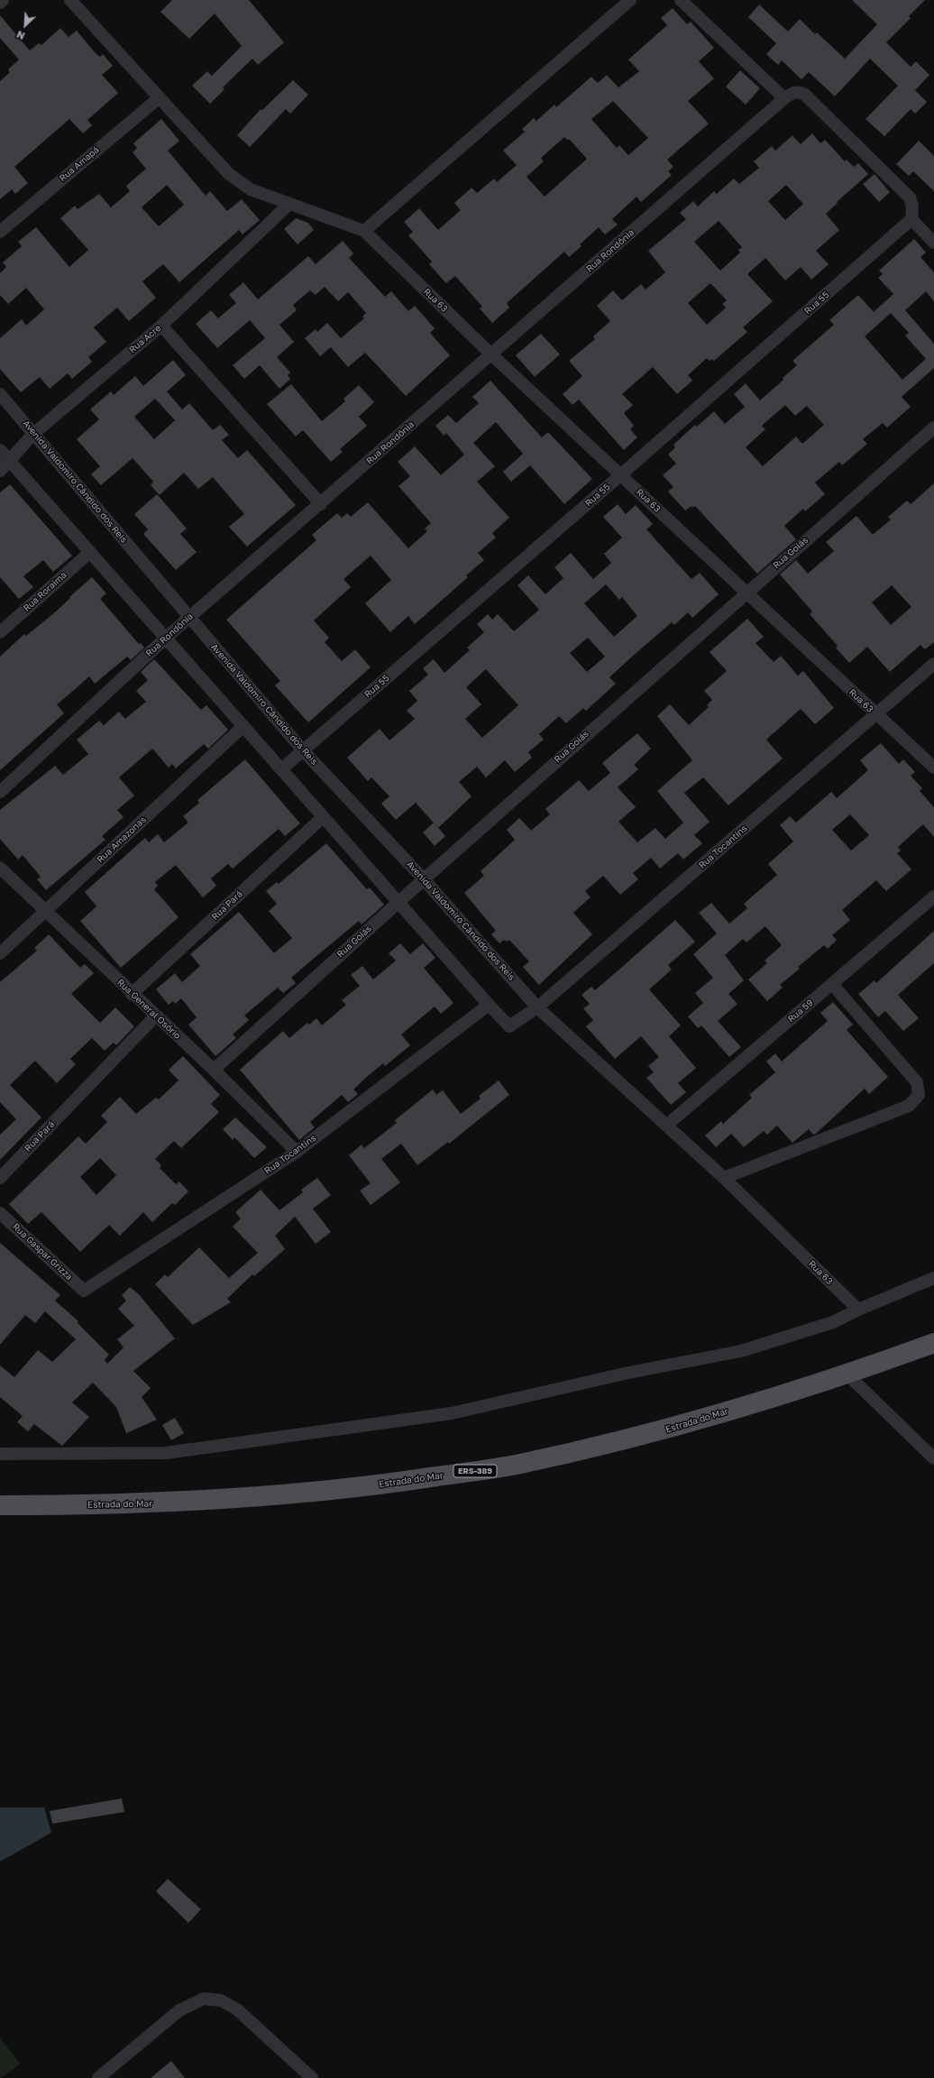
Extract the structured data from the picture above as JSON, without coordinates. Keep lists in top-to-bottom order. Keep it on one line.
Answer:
{"streets":{"main road":["Estrada do Mar","ERS-389"],"street":["Rua Amapá","Rua Rondônia","Rua 63","Rua 55","Rua Acre","Avenida Valdomiro Cândido dos Reis","Rua Goiás","Rua Roraima","Rua Amazonas","Rua Tocantins","Rua Pará","Rua General Osório","Rua 59","Rua Gaspar Grizza"]},"crossings":[["Rua Rondônia","Rua 63"],["Rua Rondônia","Avenida Valdomiro Cândido dos Reis"],["Rua 63","Rua 55"],["Rua 63","Avenida Valdomiro Cândido dos Reis"],["Rua 63","Rua Goiás"],["Rua 63","Rua Tocantins"],["Rua 63","Rua 59"],["Rua 55","Avenida Valdomiro Cândido dos Reis"],["Rua Acre","Avenida Valdomiro Cândido dos Reis"],["Avenida Valdomiro Cândido dos Reis","Rua Goiás"],["Avenida Valdomiro Cândido dos Reis","Rua Tocantins"],["Avenida Valdomiro Cândido dos Reis","Rua 59"],["Rua Goiás","Rua General Osório"],["Rua Amazonas","Rua General Osório"],["Rua Tocantins","Rua General Osório"],["Rua Tocantins","Rua Gaspar Grizza"],["Rua Pará","Rua General Osório"]],"north":"bottom left"}
